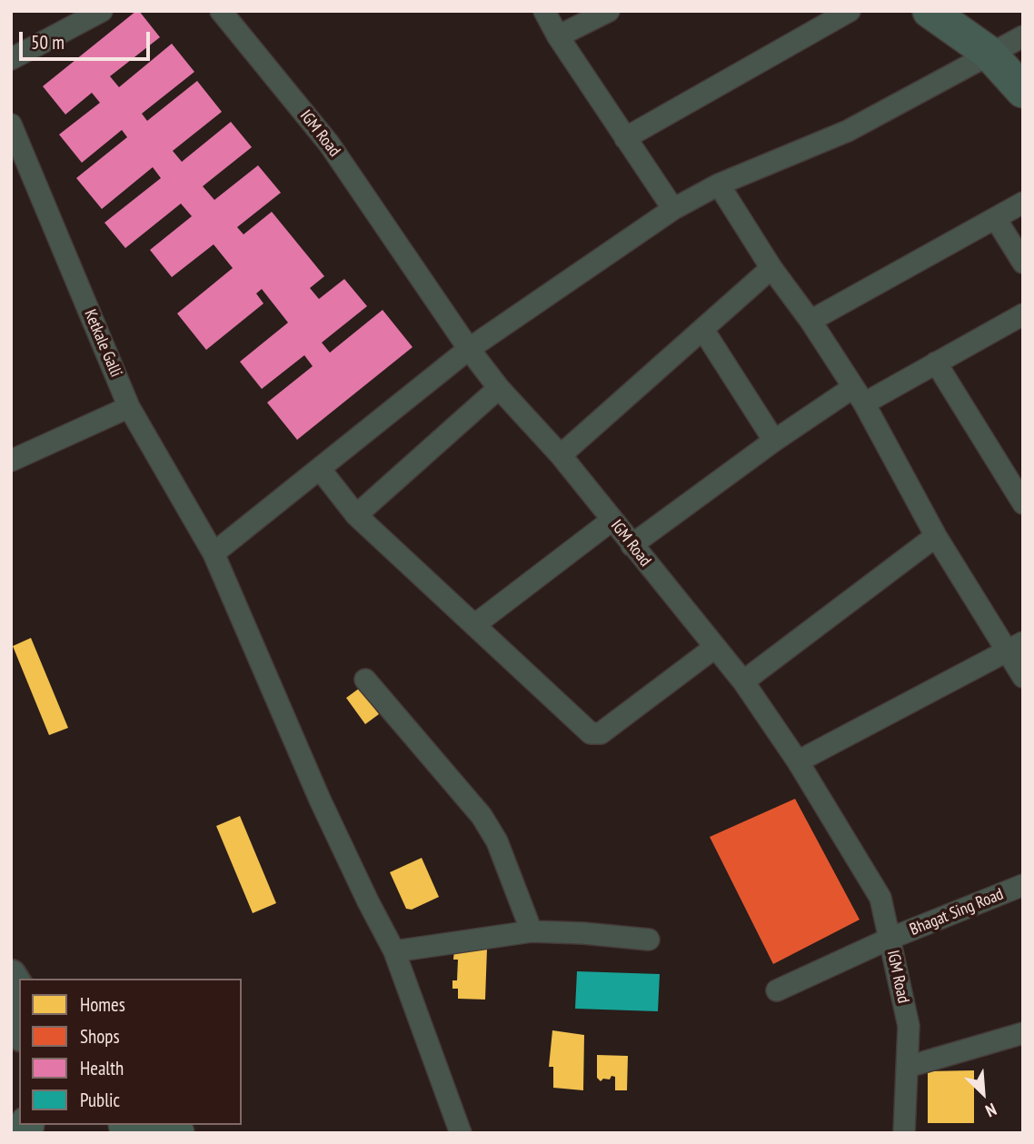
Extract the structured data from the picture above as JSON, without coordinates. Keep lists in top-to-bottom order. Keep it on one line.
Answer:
{"streets":{"street":["IGM Road","Ketkale Galli","Bhagat Sing Road"]},"crossings":[["IGM Road","Bhagat Sing Road"]],"legend":["Homes","Shops","Health","Public"],"scale_bar":"50 m","north":"bottom right"}
